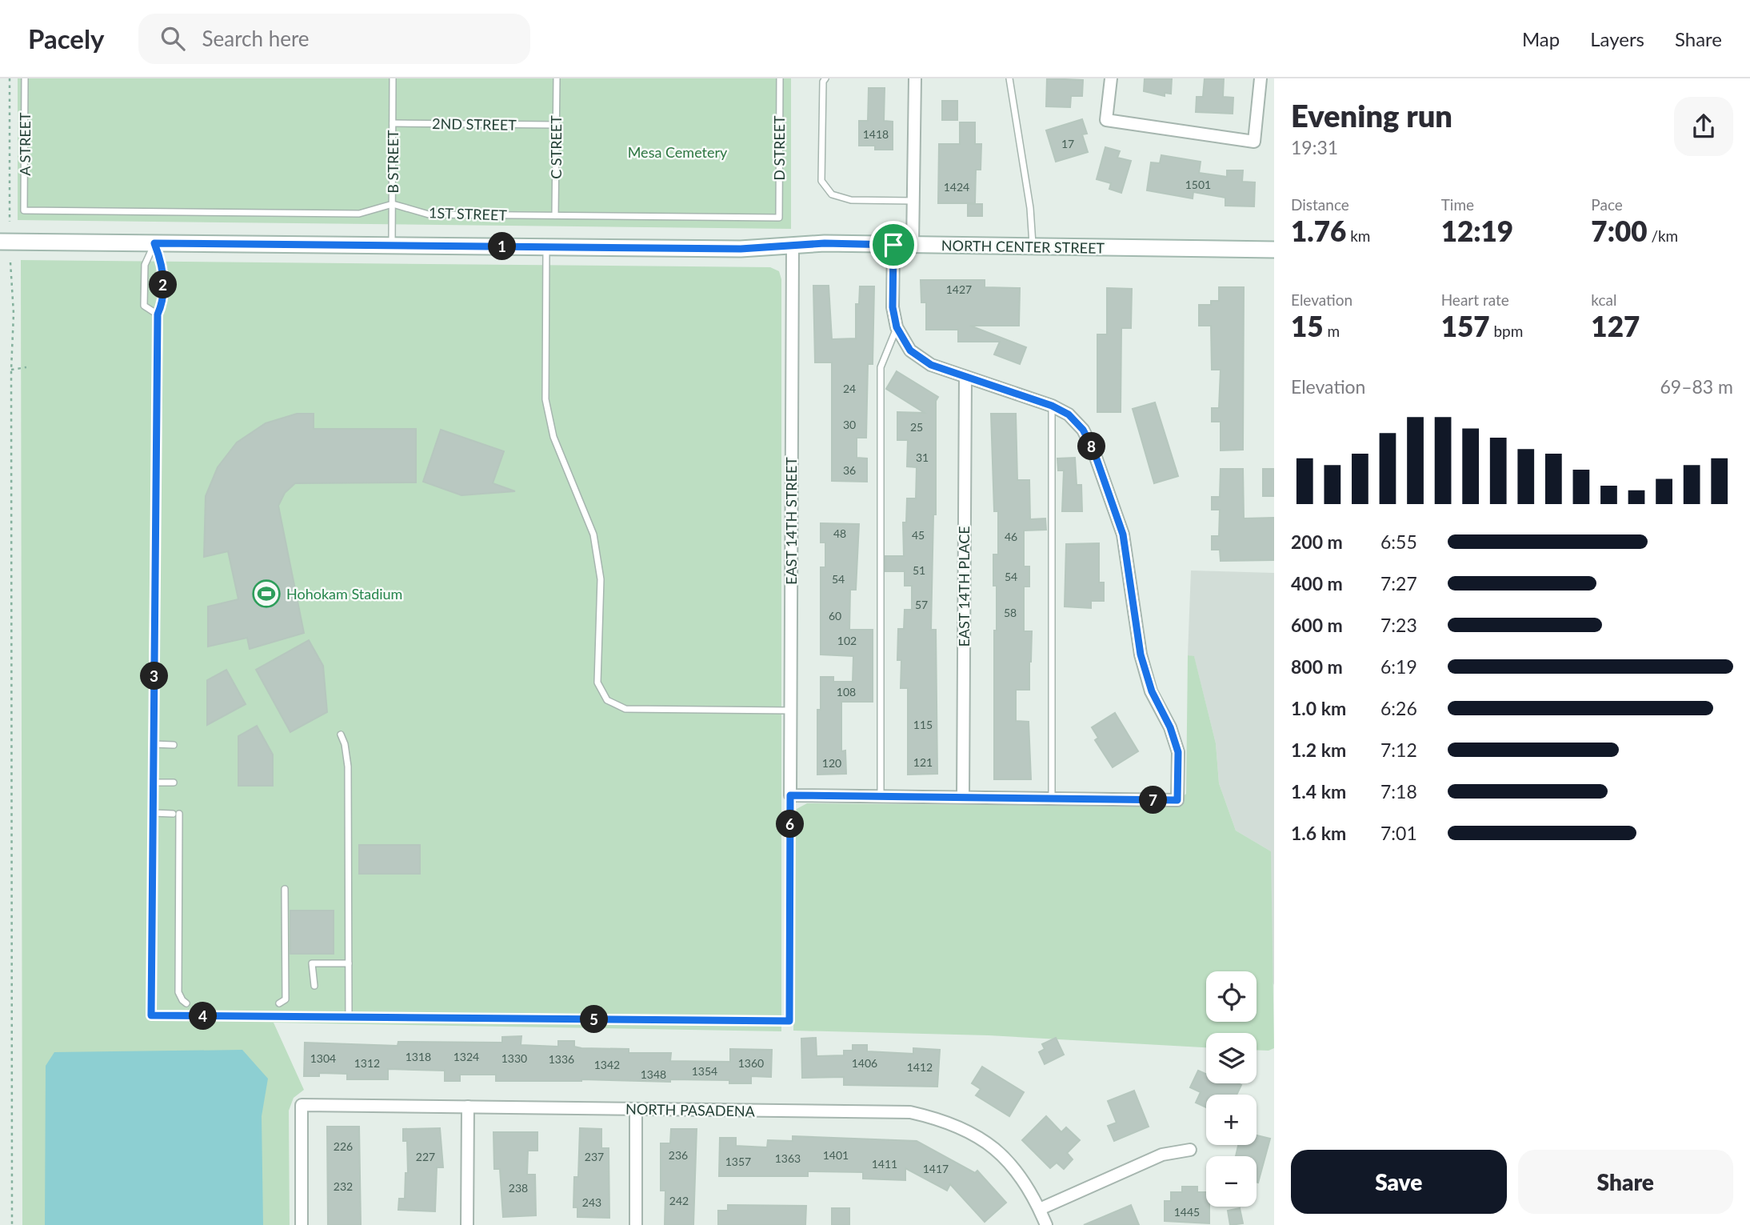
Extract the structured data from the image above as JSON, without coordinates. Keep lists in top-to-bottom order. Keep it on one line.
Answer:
{"streets":{"street":["NORTH CENTER STREET","EAST 14TH STREET","EAST 14TH PLACE","NORTH PASADENA"],"lane":["2ND STREET","A STREET","C STREET","D STREET","B STREET","1ST STREET"]},"crossings":[["2ND STREET","C STREET"],["2ND STREET","B STREET"],["A STREET","B STREET"],["A STREET","1ST STREET"],["C STREET","1ST STREET"],["D STREET","1ST STREET"],["B STREET","1ST STREET"],["B STREET","NORTH CENTER STREET"],["NORTH CENTER STREET","EAST 14TH STREET"]],"parks":["Mesa Cemetery"],"places":{"sports":["Hohokam Stadium"]},"house_numbers":["1418","17","1501","1424","1427","24","30","25","31","36","48","45","46","51","54","54","57","58","60","102","108","115","121","120","1318","1324","1304","1330","1336","1312","1360","1406","1342","1412","1354","1348","226","236","1401","227","237","1363","1357","1411","1417","232","238","242","243","1445"],"page":{"header":"Pacely","search":"Search here","nav":["Map","Layers","Share"],"heading":["Evening run","19:31"],"stats":[["Distance","1.76 km"],["Time","12:19"],["Pace","7:00 /km"],["Elevation","15 m"],["Heart rate","157 bpm"],["kcal","127"]],"pins":["1","2","8","3","7","6","4","5"],"chart":["Elevation","69–83 m"],"list":[{"name":"200 m","note":"6:55"},{"name":"400 m","note":"7:27"},{"name":"600 m","note":"7:23"},{"name":"800 m","note":"6:19"},{"name":"1.0 km","note":"6:26"},{"name":"1.2 km","note":"7:12"},{"name":"1.4 km","note":"7:18"},{"name":"1.6 km","note":"7:01"}],"map_buttons":["+","−"],"buttons":["Save","Share"]}}
